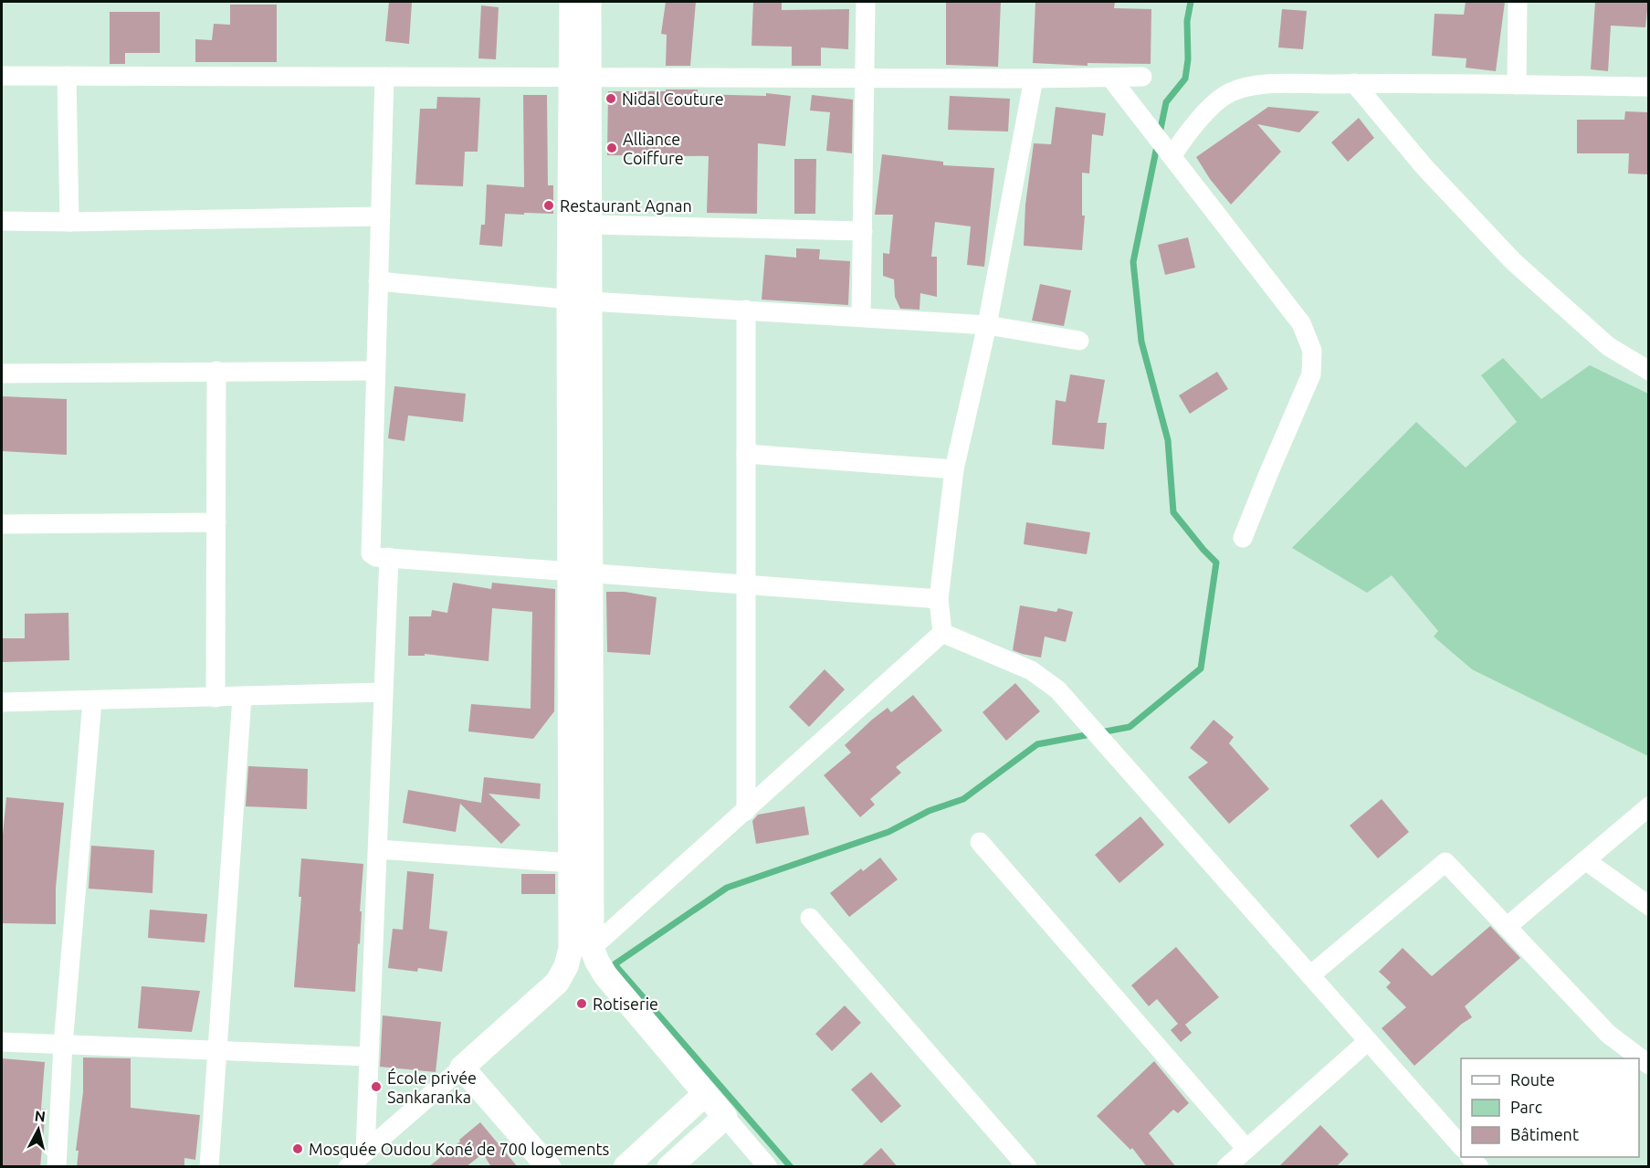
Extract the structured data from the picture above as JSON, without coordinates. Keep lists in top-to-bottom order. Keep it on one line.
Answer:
{"places":["Nidal Couture","Alliance Coiffure","Restaurant Agnan","Rotiserie","École privée Sankaranka","Mosquée Oudou Koné de 700 logements"],"legend":["Route","Parc","Bâtiment"],"north":"top"}
